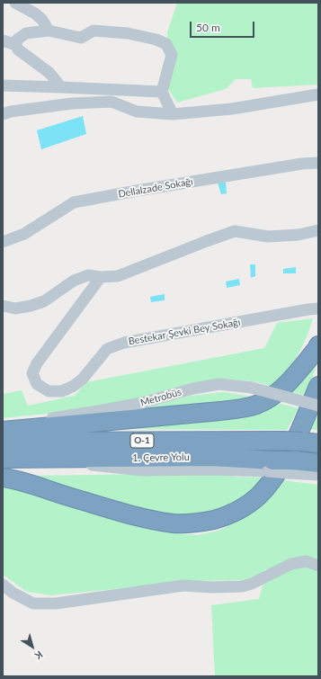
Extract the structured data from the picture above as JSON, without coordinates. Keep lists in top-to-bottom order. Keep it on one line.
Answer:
{"streets":{"highway":["O-1","1. Çevre Yolu"],"street":["Dellalzade Sokağı","Bestekar Şevki Bey Sokağı","Metrobüs"]},"scale_bar":"50 m","north":"bottom right"}
